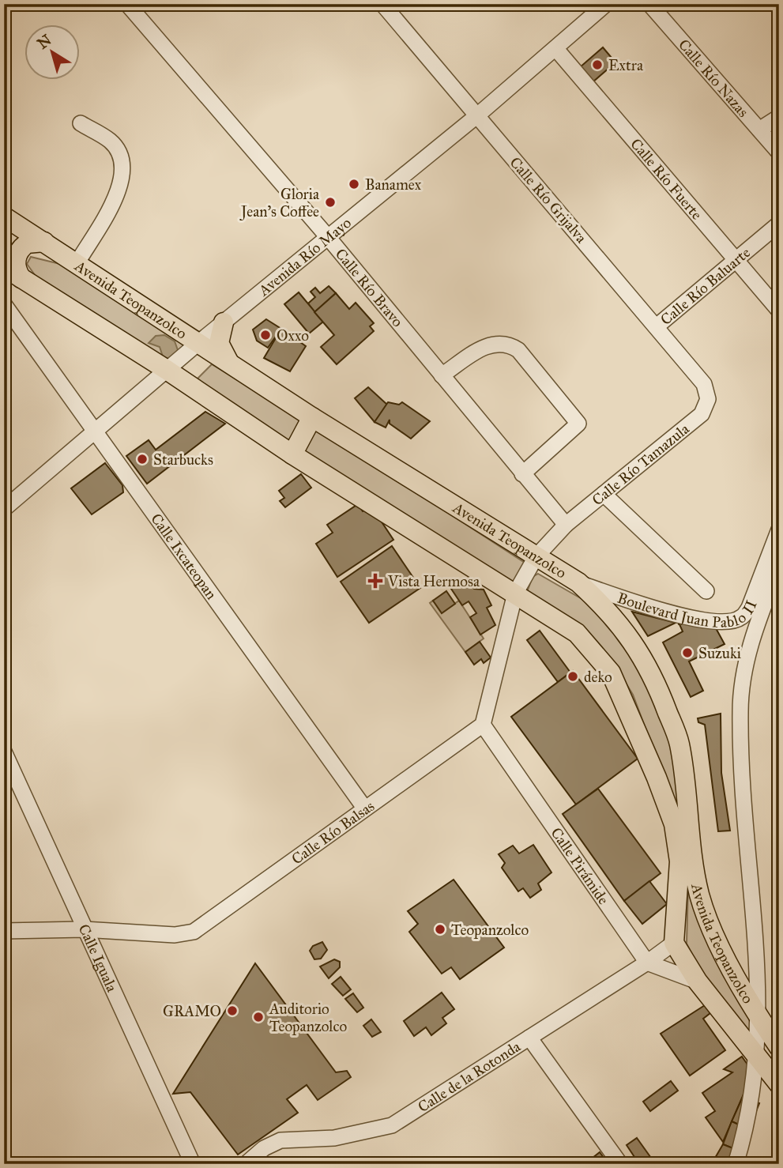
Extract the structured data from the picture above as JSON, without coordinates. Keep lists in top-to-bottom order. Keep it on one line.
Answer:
{"streets":{"main road":["Avenida Teopanzolco"],"street":["Calle Río Nazas","Calle Río Fuerte","Calle Río Grijalva","Avenida Río Mayo","Calle Río Baluarte","Calle Río Bravo","Calle Río Tamazula","Calle Ixcateopan","Boulevard Juan Pablo II","Calle Río Balsas","Calle Pirámide","Calle Iguala","Calle de la Rotonda"]},"crossings":[["Calle Río Fuerte","Avenida Río Mayo"],["Calle Río Fuerte","Calle Río Baluarte"],["Calle Río Grijalva","Avenida Río Mayo"],["Calle Río Grijalva","Calle Río Baluarte"],["Calle Río Grijalva","Calle Río Tamazula"],["Avenida Río Mayo","Calle Río Bravo"],["Avenida Río Mayo","Avenida Teopanzolco"],["Avenida Río Mayo","Calle Ixcateopan"],["Calle Río Bravo","Calle Río Tamazula"],["Avenida Teopanzolco","Calle Río Tamazula"],["Avenida Teopanzolco","Boulevard Juan Pablo II"],["Avenida Teopanzolco","Calle de la Rotonda"],["Calle Ixcateopan","Calle Río Balsas"],["Calle Río Balsas","Calle Pirámide"],["Calle Río Balsas","Calle Iguala"],["Calle Pirámide","Calle de la Rotonda"]],"places":{"other":["Extra","Banamex","Gloria Jean's Coffee","Oxxo","Starbucks","Suzuki","deko","Teopanzolco","GRAMO","Auditorio Teopanzolco"],"health":["Vista Hermosa"]},"north":"top left"}
